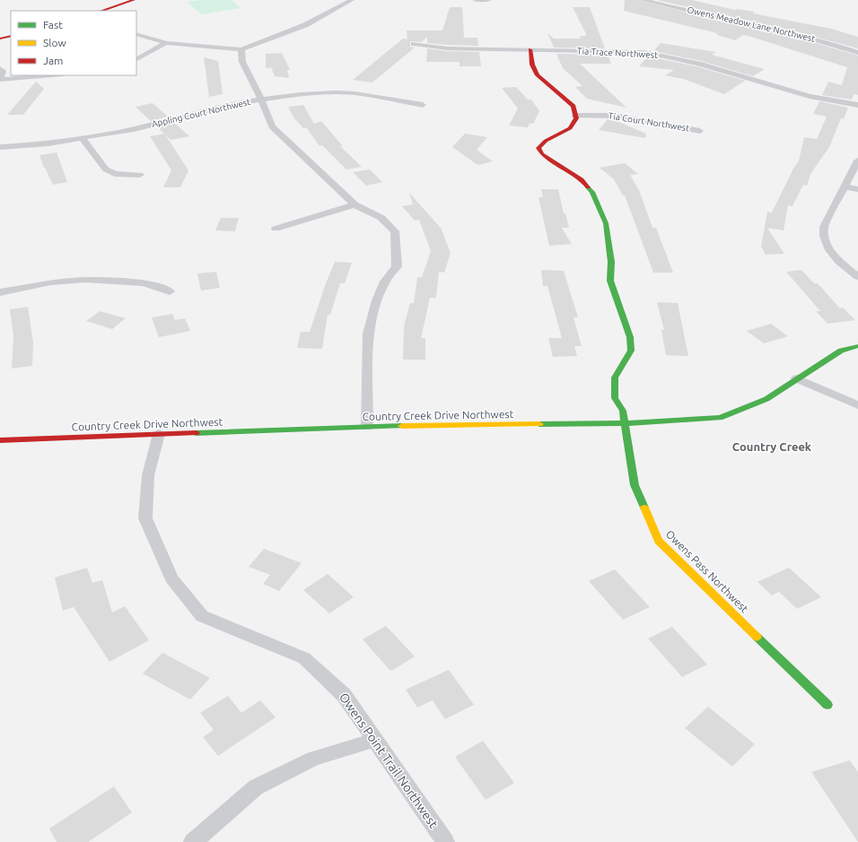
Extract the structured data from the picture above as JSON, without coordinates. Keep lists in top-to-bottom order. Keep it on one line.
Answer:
{"streets":{"street":["Owens Meadow Lane Northwest","Tia Trace Northwest","Appling Court Northwest","Tia Court Northwest","Country Creek Drive Northwest","Owens Pass Northwest","Owens Point Trail Northwest"]},"crossings":[["Tia Court Northwest","Owens Pass Northwest"],["Country Creek Drive Northwest","Owens Pass Northwest"],["Country Creek Drive Northwest","Owens Point Trail Northwest"]],"districts":["Country Creek"],"legend":["Fast","Slow","Jam"]}
